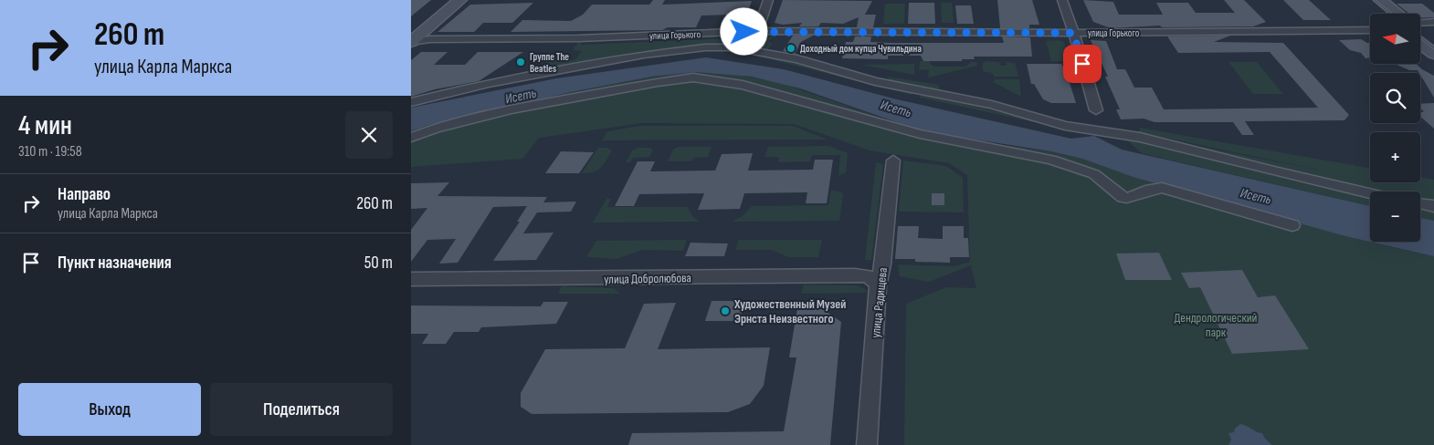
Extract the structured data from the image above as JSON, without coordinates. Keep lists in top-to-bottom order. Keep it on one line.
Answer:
{"streets":{"street":["улица Горького","улица Добролюбова","улица Радищева"]},"crossings":[["улица Добролюбова","улица Радищева"]],"water":["Исеть"],"parks":["Дендрологический парк"],"places":["Доходный дом купца Чувильдина","Группе The Beatles","Художественный Музей Эрнста Неизвестного"],"north":"left","page":{"turn":["260 m","улица Карла Маркса"],"map_buttons":["+","−"],"heading":["4 мин","310 m · 19:58"],"list":[{"name":"Направо","note":"улица Карла Маркса","value":"260 m"},{"name":"Пункт назначения","value":"50 m"}],"buttons":["Выход","Поделиться"]}}
